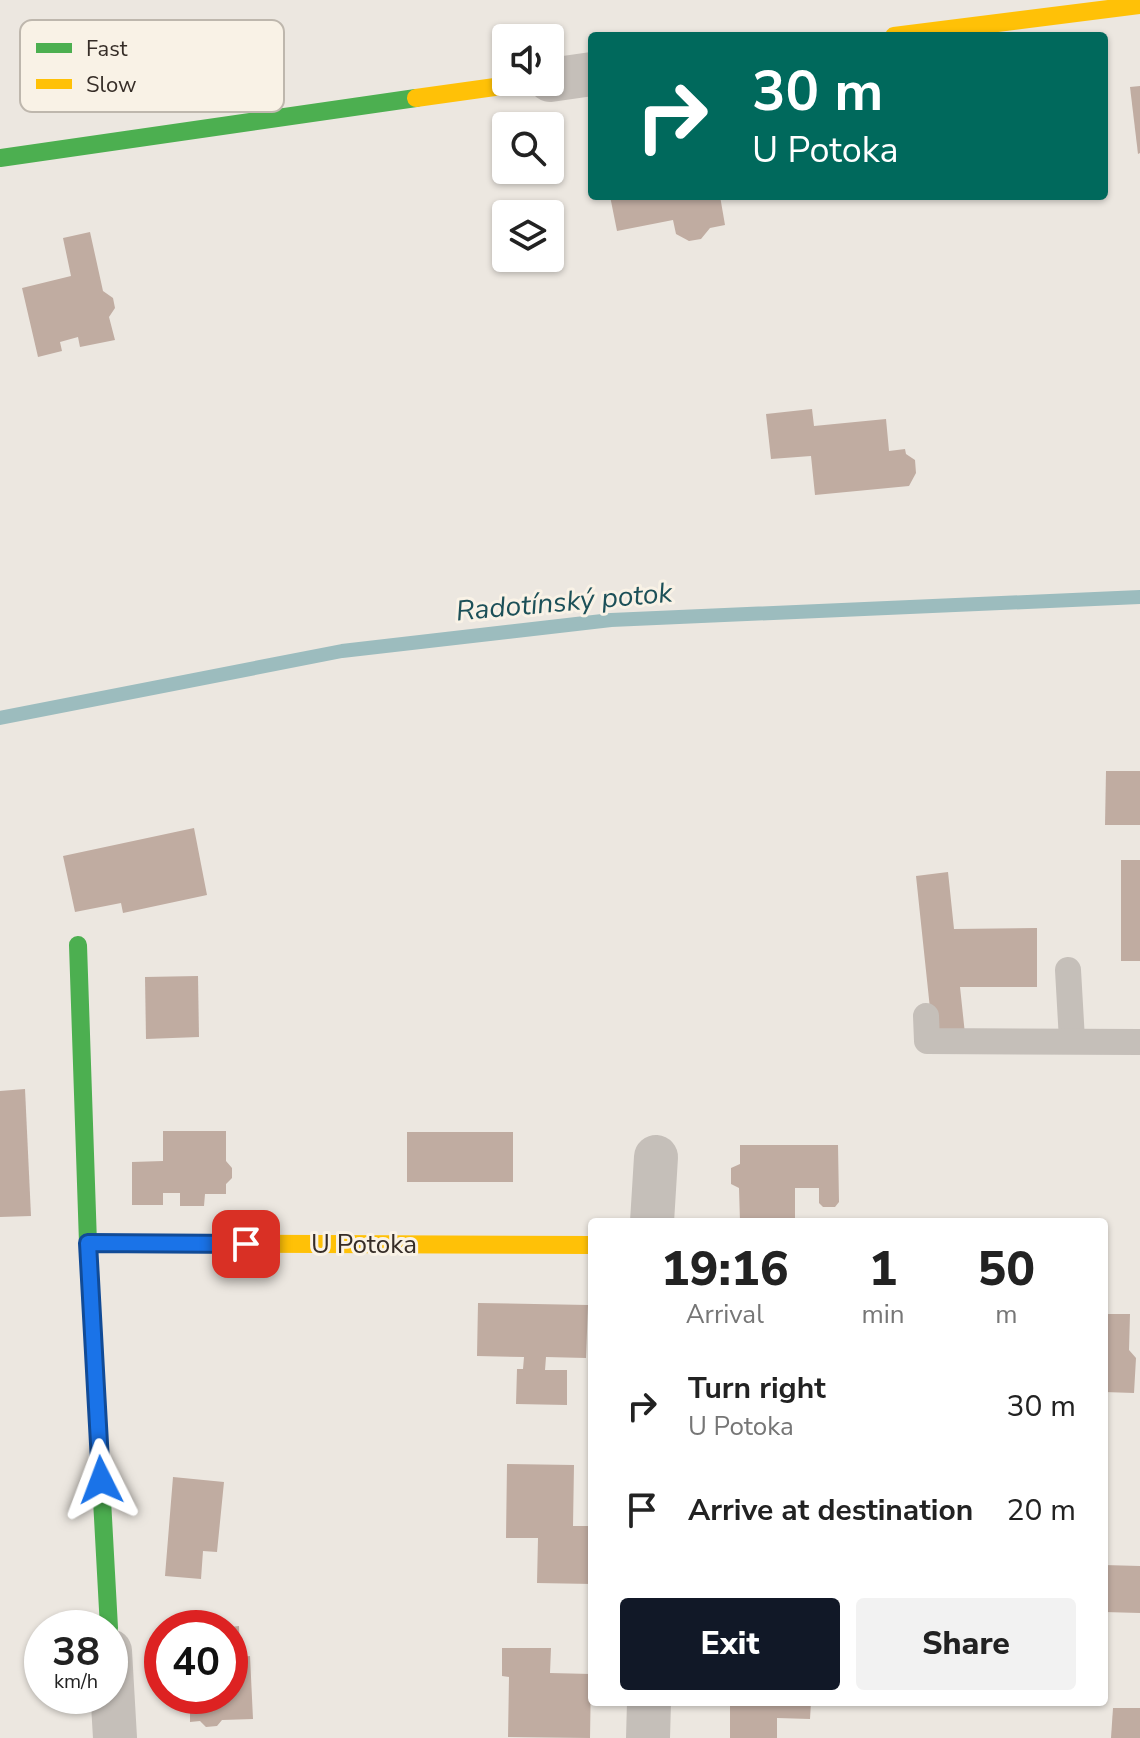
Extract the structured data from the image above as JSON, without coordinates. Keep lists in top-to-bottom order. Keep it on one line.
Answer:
{"streets":{"street":["U Potoka"]},"water":["Radotínský potok"],"legend":["Fast","Slow"],"page":{"turn":["30 m","U Potoka"],"eta":["19:16","Arrival","1","min","50","m"],"list":[{"name":"Turn right","note":"U Potoka","value":"30 m"},{"name":"Arrive at destination","value":"20 m"}],"buttons":["Exit","Share"],"speed":"38 km/h","limit":"40"}}
